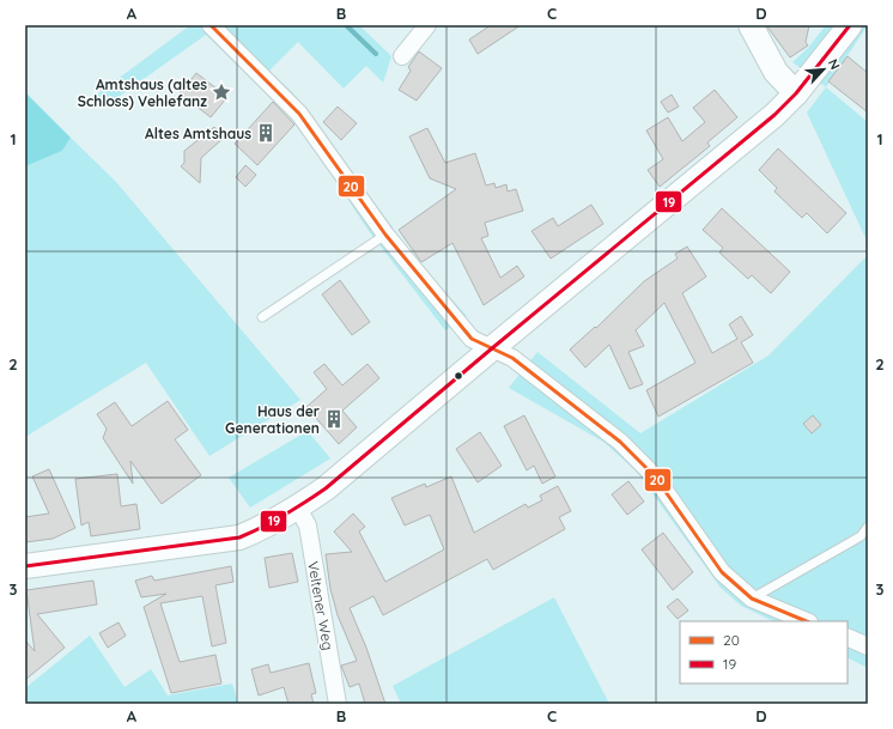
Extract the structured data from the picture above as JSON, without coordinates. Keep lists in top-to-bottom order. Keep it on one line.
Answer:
{"streets":{"street":["Veltener Weg"]},"places":{"place":["Amtshaus (altes Schloss) Vehlefanz"],"building":["Altes Amtshaus","Haus der Generationen"]},"lines":["transit line 20","transit line 19"],"legend":["20","19"],"north":"top right","grid":{"columns":["A","B","C","D"],"rows":["1","2","3"]}}
